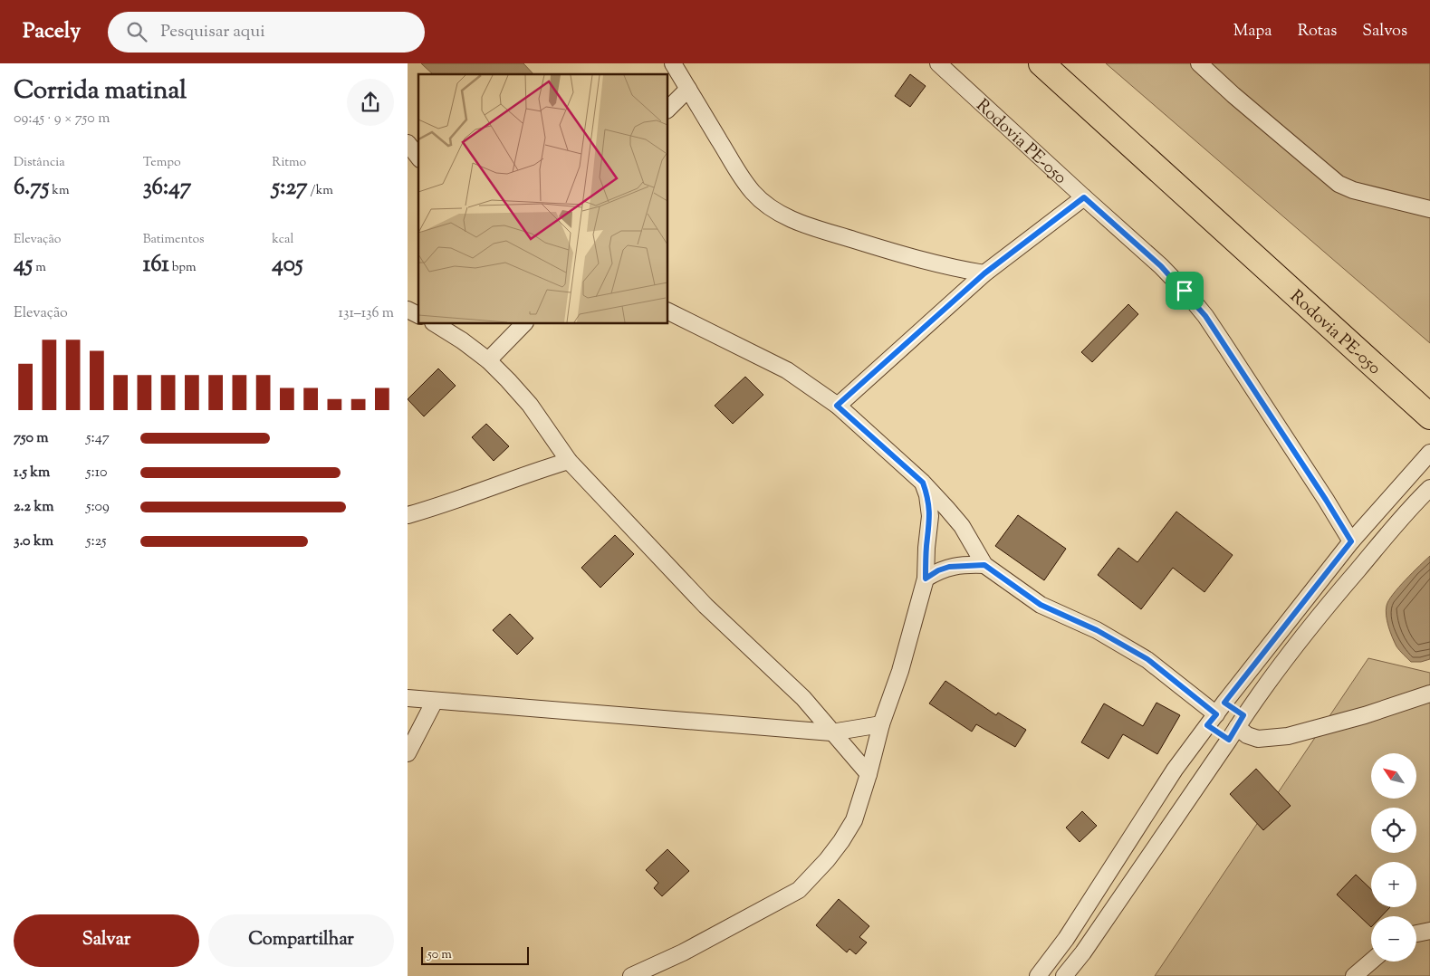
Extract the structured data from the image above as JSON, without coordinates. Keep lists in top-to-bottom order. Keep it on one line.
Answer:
{"streets":{"main road":["Rodovia PE-050"]},"scale_bar":"50 m","north":"top left","page":{"header":"Pacely","search":"Pesquisar aqui","nav":["Mapa","Rotas","Salvos"],"heading":["Corrida matinal","09:45 · 9 × 750 m"],"stats":[["Distância","6.75 km"],["Tempo","36:47"],["Ritmo","5:27 /km"],["Elevação","45 m"],["Batimentos","161 bpm"],["kcal","405"]],"chart":["Elevação","131–136 m"],"list":[{"name":"750 m","note":"5:47"},{"name":"1.5 km","note":"5:10"},{"name":"2.2 km","note":"5:09"},{"name":"3.0 km","note":"5:25"}],"map_buttons":["+","−"],"buttons":["Salvar","Compartilhar"],"scale":"50 m"}}
